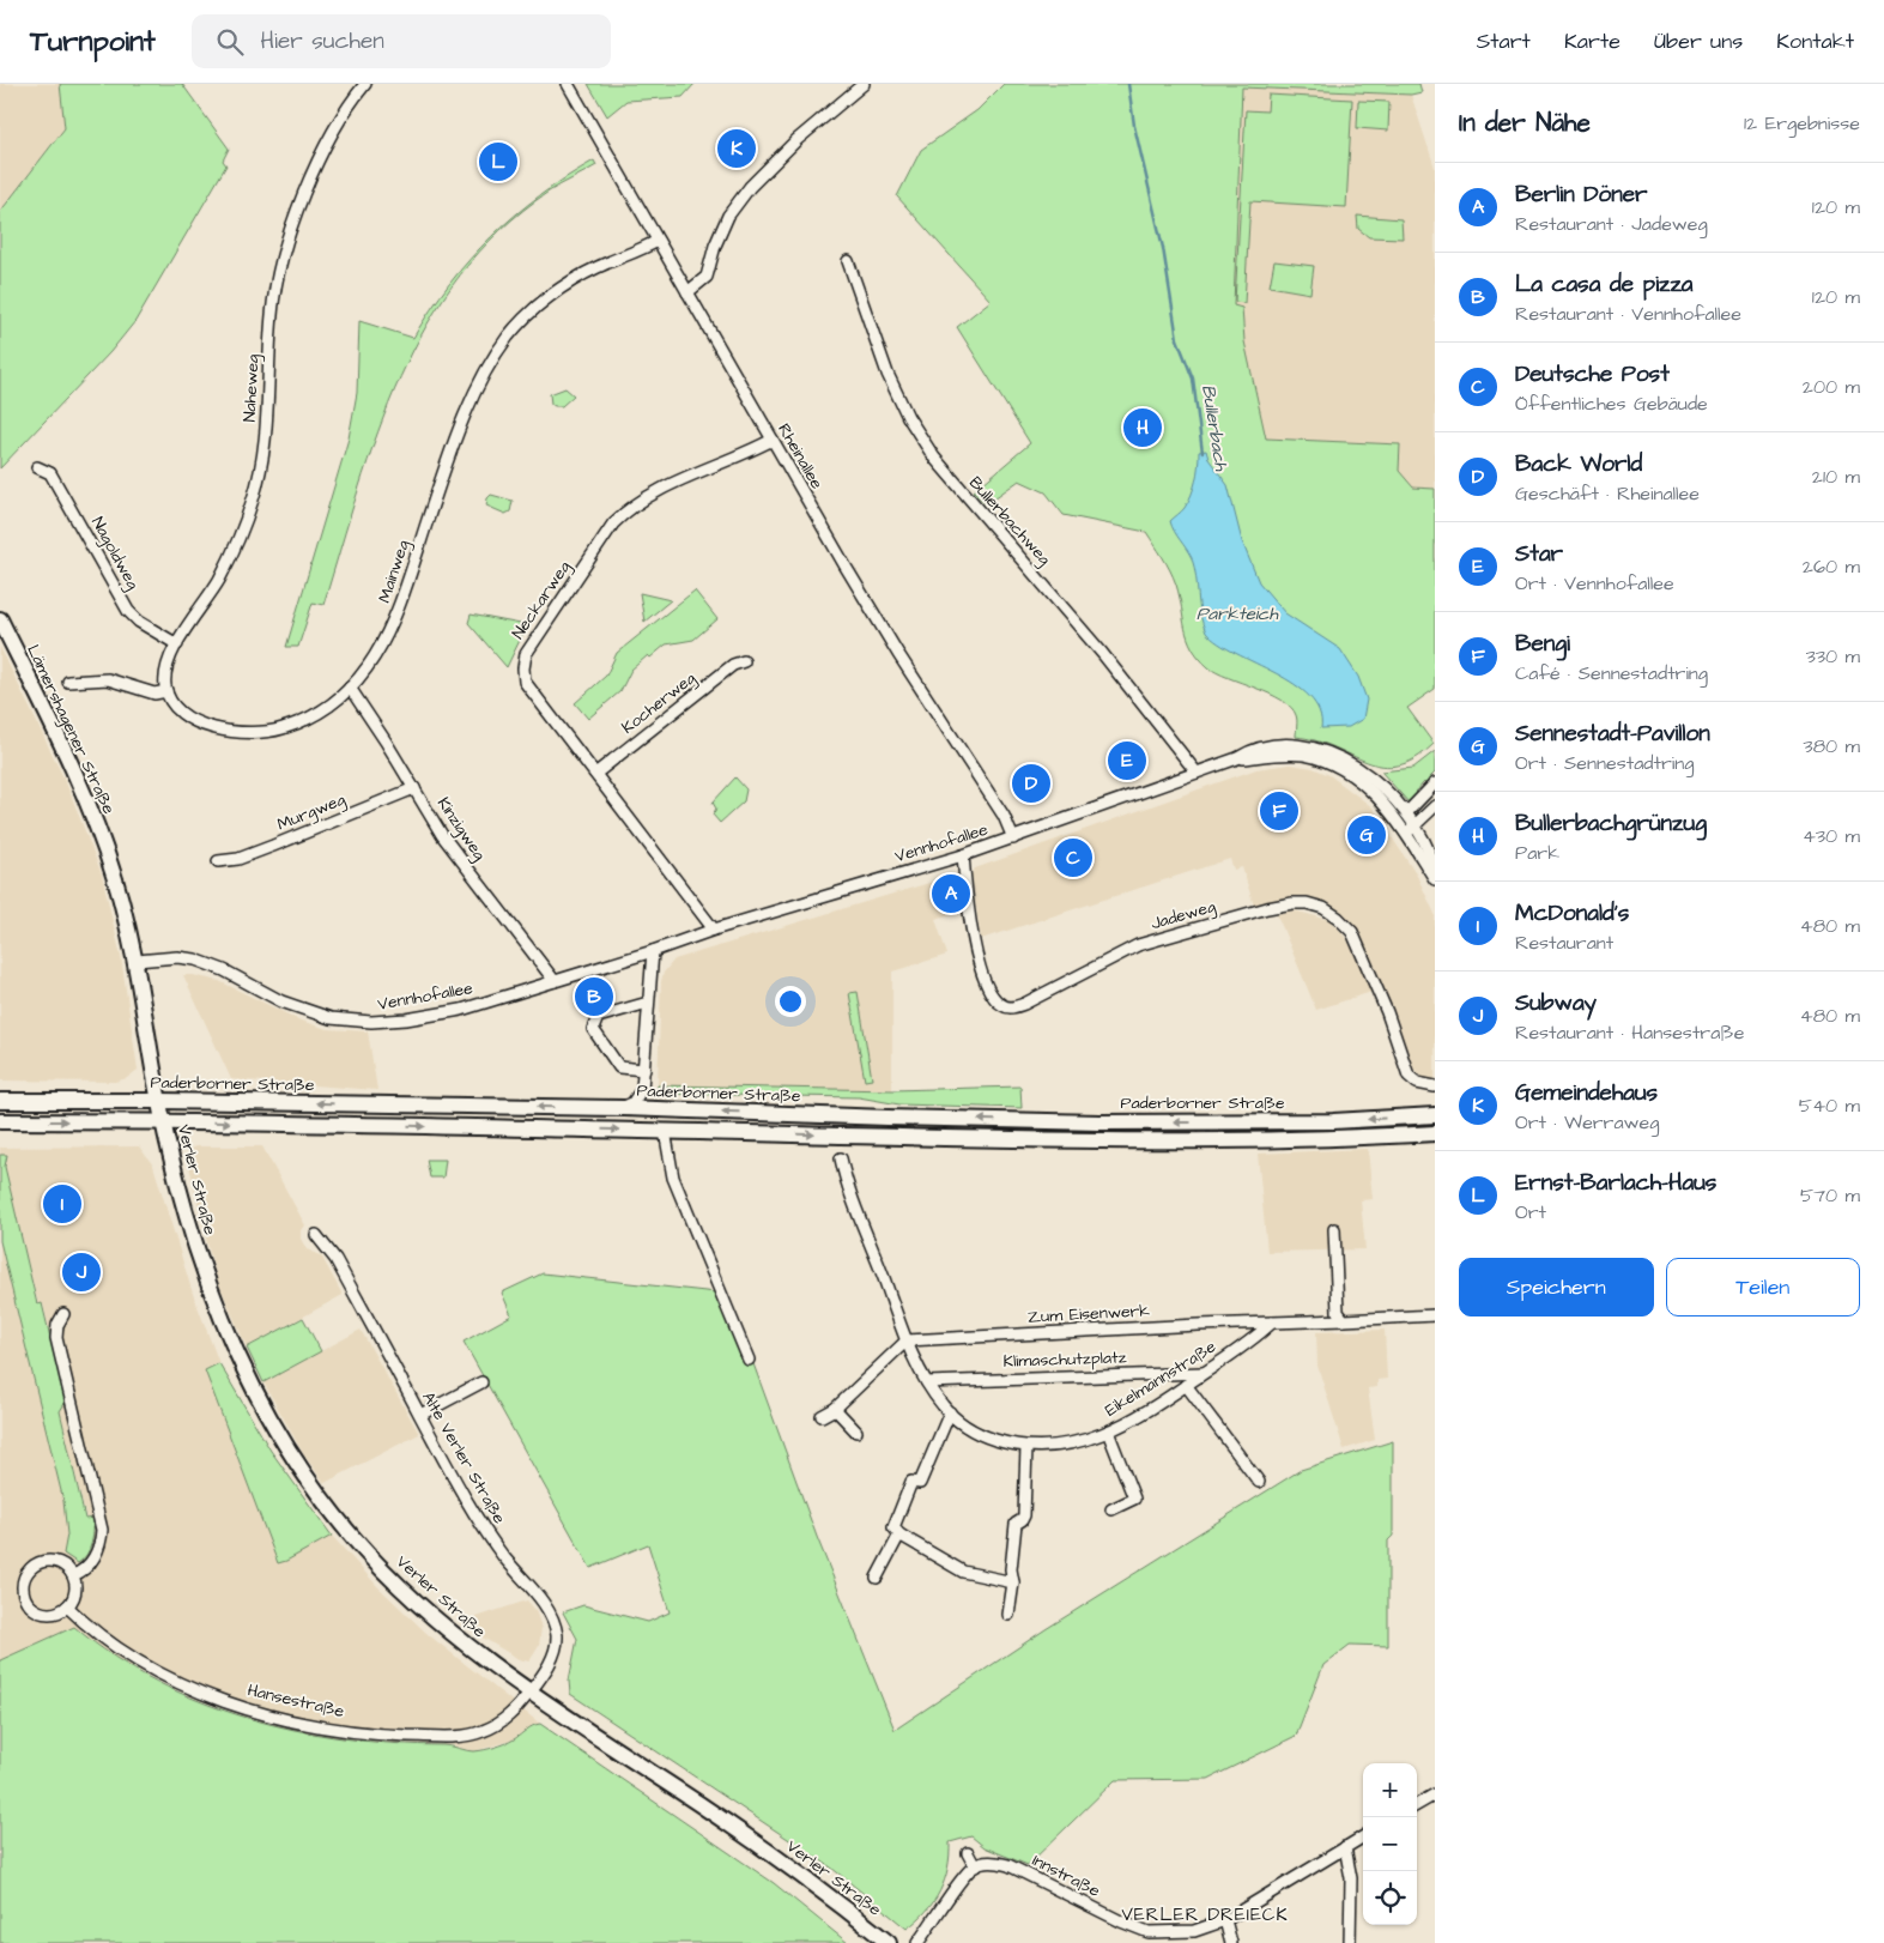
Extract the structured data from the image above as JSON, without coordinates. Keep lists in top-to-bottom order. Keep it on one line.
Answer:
{"streets":{"main road":["Lämershagener Straße","Paderborner Straße","Verler Straße"],"street":["Naheweg","Rheinallee","Bullerbachweg","Nagoldweg","Mainweg","Neckarweg","Kocherweg","Murgweg","Kinzigweg","Vennhofallee","Jadeweg","Zum Eisenwerk","Klimaschutzplatz","Eikelmannstraße","Alte Verler Straße","Hansestraße","Innstraße"]},"crossings":[["Naheweg","Nagoldweg"],["Naheweg","Mainweg"],["Rheinallee","Mainweg"],["Rheinallee","Neckarweg"],["Rheinallee","Vennhofallee"],["Bullerbachweg","Vennhofallee"],["Mainweg","Kinzigweg"],["Neckarweg","Kocherweg"],["Neckarweg","Vennhofallee"],["Lämershagener Straße","Vennhofallee"],["Lämershagener Straße","Paderborner Straße"],["Lämershagener Straße","Verler Straße"],["Murgweg","Kinzigweg"],["Kinzigweg","Vennhofallee"],["Vennhofallee","Jadeweg"],["Paderborner Straße","Verler Straße"],["Verler Straße","Alte Verler Straße"],["Verler Straße","Hansestraße"],["Zum Eisenwerk","Eikelmannstraße"],["Klimaschutzplatz","Eikelmannstraße"],["Alte Verler Straße","Hansestraße"]],"districts":["VERLER DREIECK"],"water":["Bullerbach","Parkteich"],"page":{"header":"Turnpoint","search":"Hier suchen","nav":["Start","Karte","Über uns","Kontakt"],"heading":["In der Nähe","12 Ergebnisse"],"pins":["K","L","H","E","D","F","G","C","A","B","I","J"],"list":[{"mark":"A","name":"Berlin Döner","note":"Restaurant · Jadeweg","value":"120 m"},{"mark":"B","name":"La casa de pizza","note":"Restaurant · Vennhofallee","value":"120 m"},{"mark":"C","name":"Deutsche Post","note":"Öffentliches Gebäude","value":"200 m"},{"mark":"D","name":"Back World","note":"Geschäft · Rheinallee","value":"210 m"},{"mark":"E","name":"Star","note":"Ort · Vennhofallee","value":"260 m"},{"mark":"F","name":"Bengi","note":"Café · Sennestadtring","value":"330 m"},{"mark":"G","name":"Sennestadt-Pavillon","note":"Ort · Sennestadtring","value":"380 m"},{"mark":"H","name":"Bullerbachgrünzug","note":"Park","value":"430 m"},{"mark":"I","name":"McDonald's","note":"Restaurant","value":"480 m"},{"mark":"J","name":"Subway","note":"Restaurant · Hansestraße","value":"480 m"},{"mark":"K","name":"Gemeindehaus","note":"Ort · Werraweg","value":"540 m"},{"mark":"L","name":"Ernst-Barlach-Haus","note":"Ort","value":"570 m"}],"buttons":["Speichern","Teilen"],"map_buttons":["+","−"]}}
